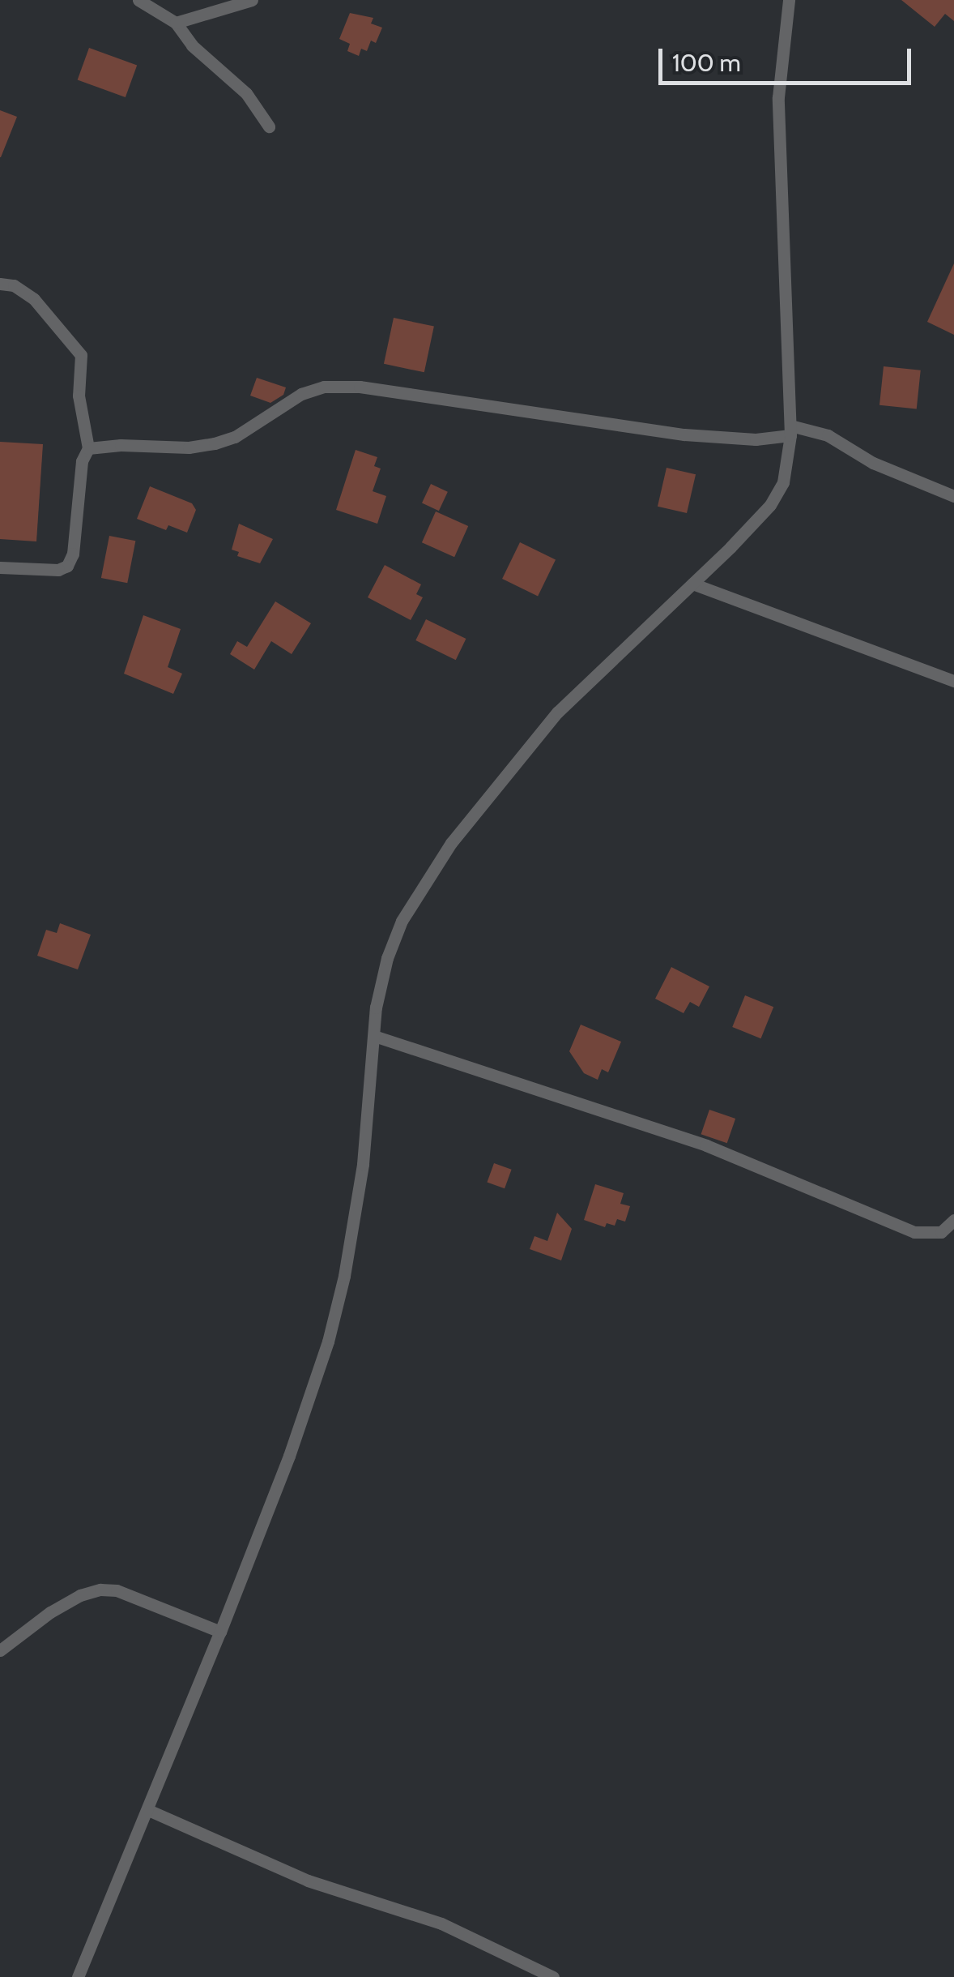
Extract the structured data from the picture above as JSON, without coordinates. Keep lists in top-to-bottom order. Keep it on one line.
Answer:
{"scale_bar":"100 m"}
